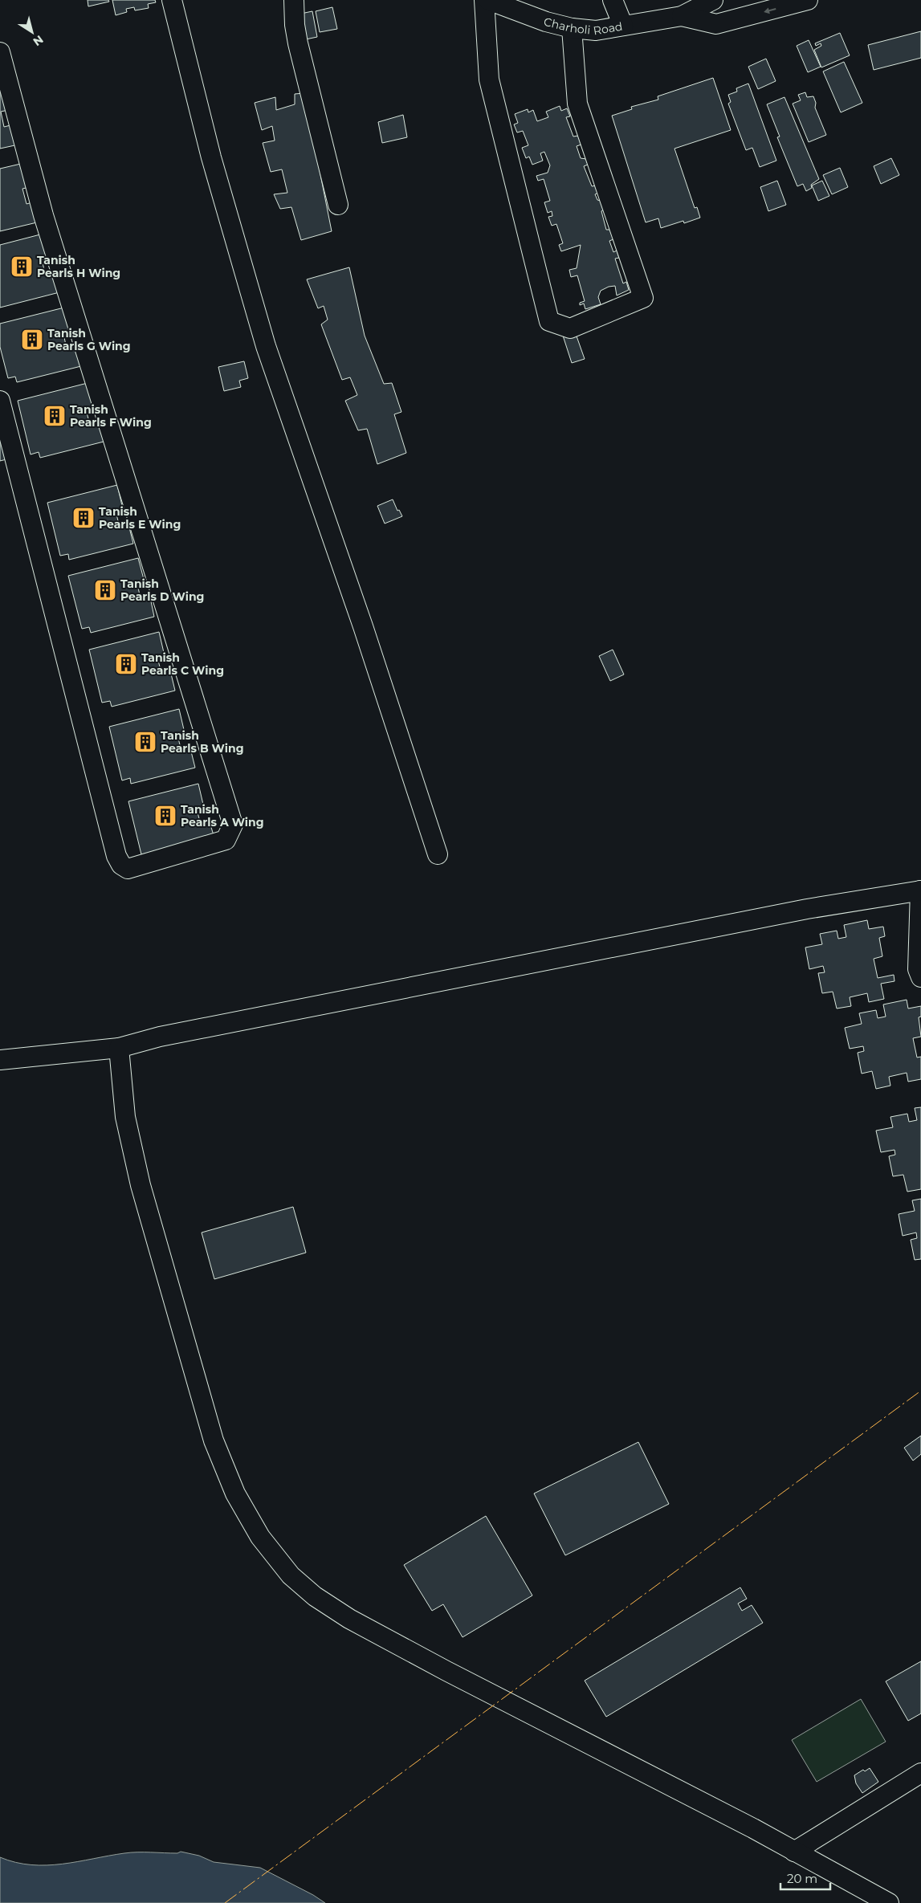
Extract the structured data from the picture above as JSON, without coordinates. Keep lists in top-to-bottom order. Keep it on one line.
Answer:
{"streets":{"street":["Charholi Road"]},"one_way":["Charholi Road"],"places":{"building":["Tanish Pearls H Wing","Tanish Pearls G Wing","Tanish Pearls F Wing","Tanish Pearls E Wing","Tanish Pearls D Wing","Tanish Pearls C Wing","Tanish Pearls B Wing","Tanish Pearls A Wing"]},"scale_bar":"20 m","north":"bottom right"}
